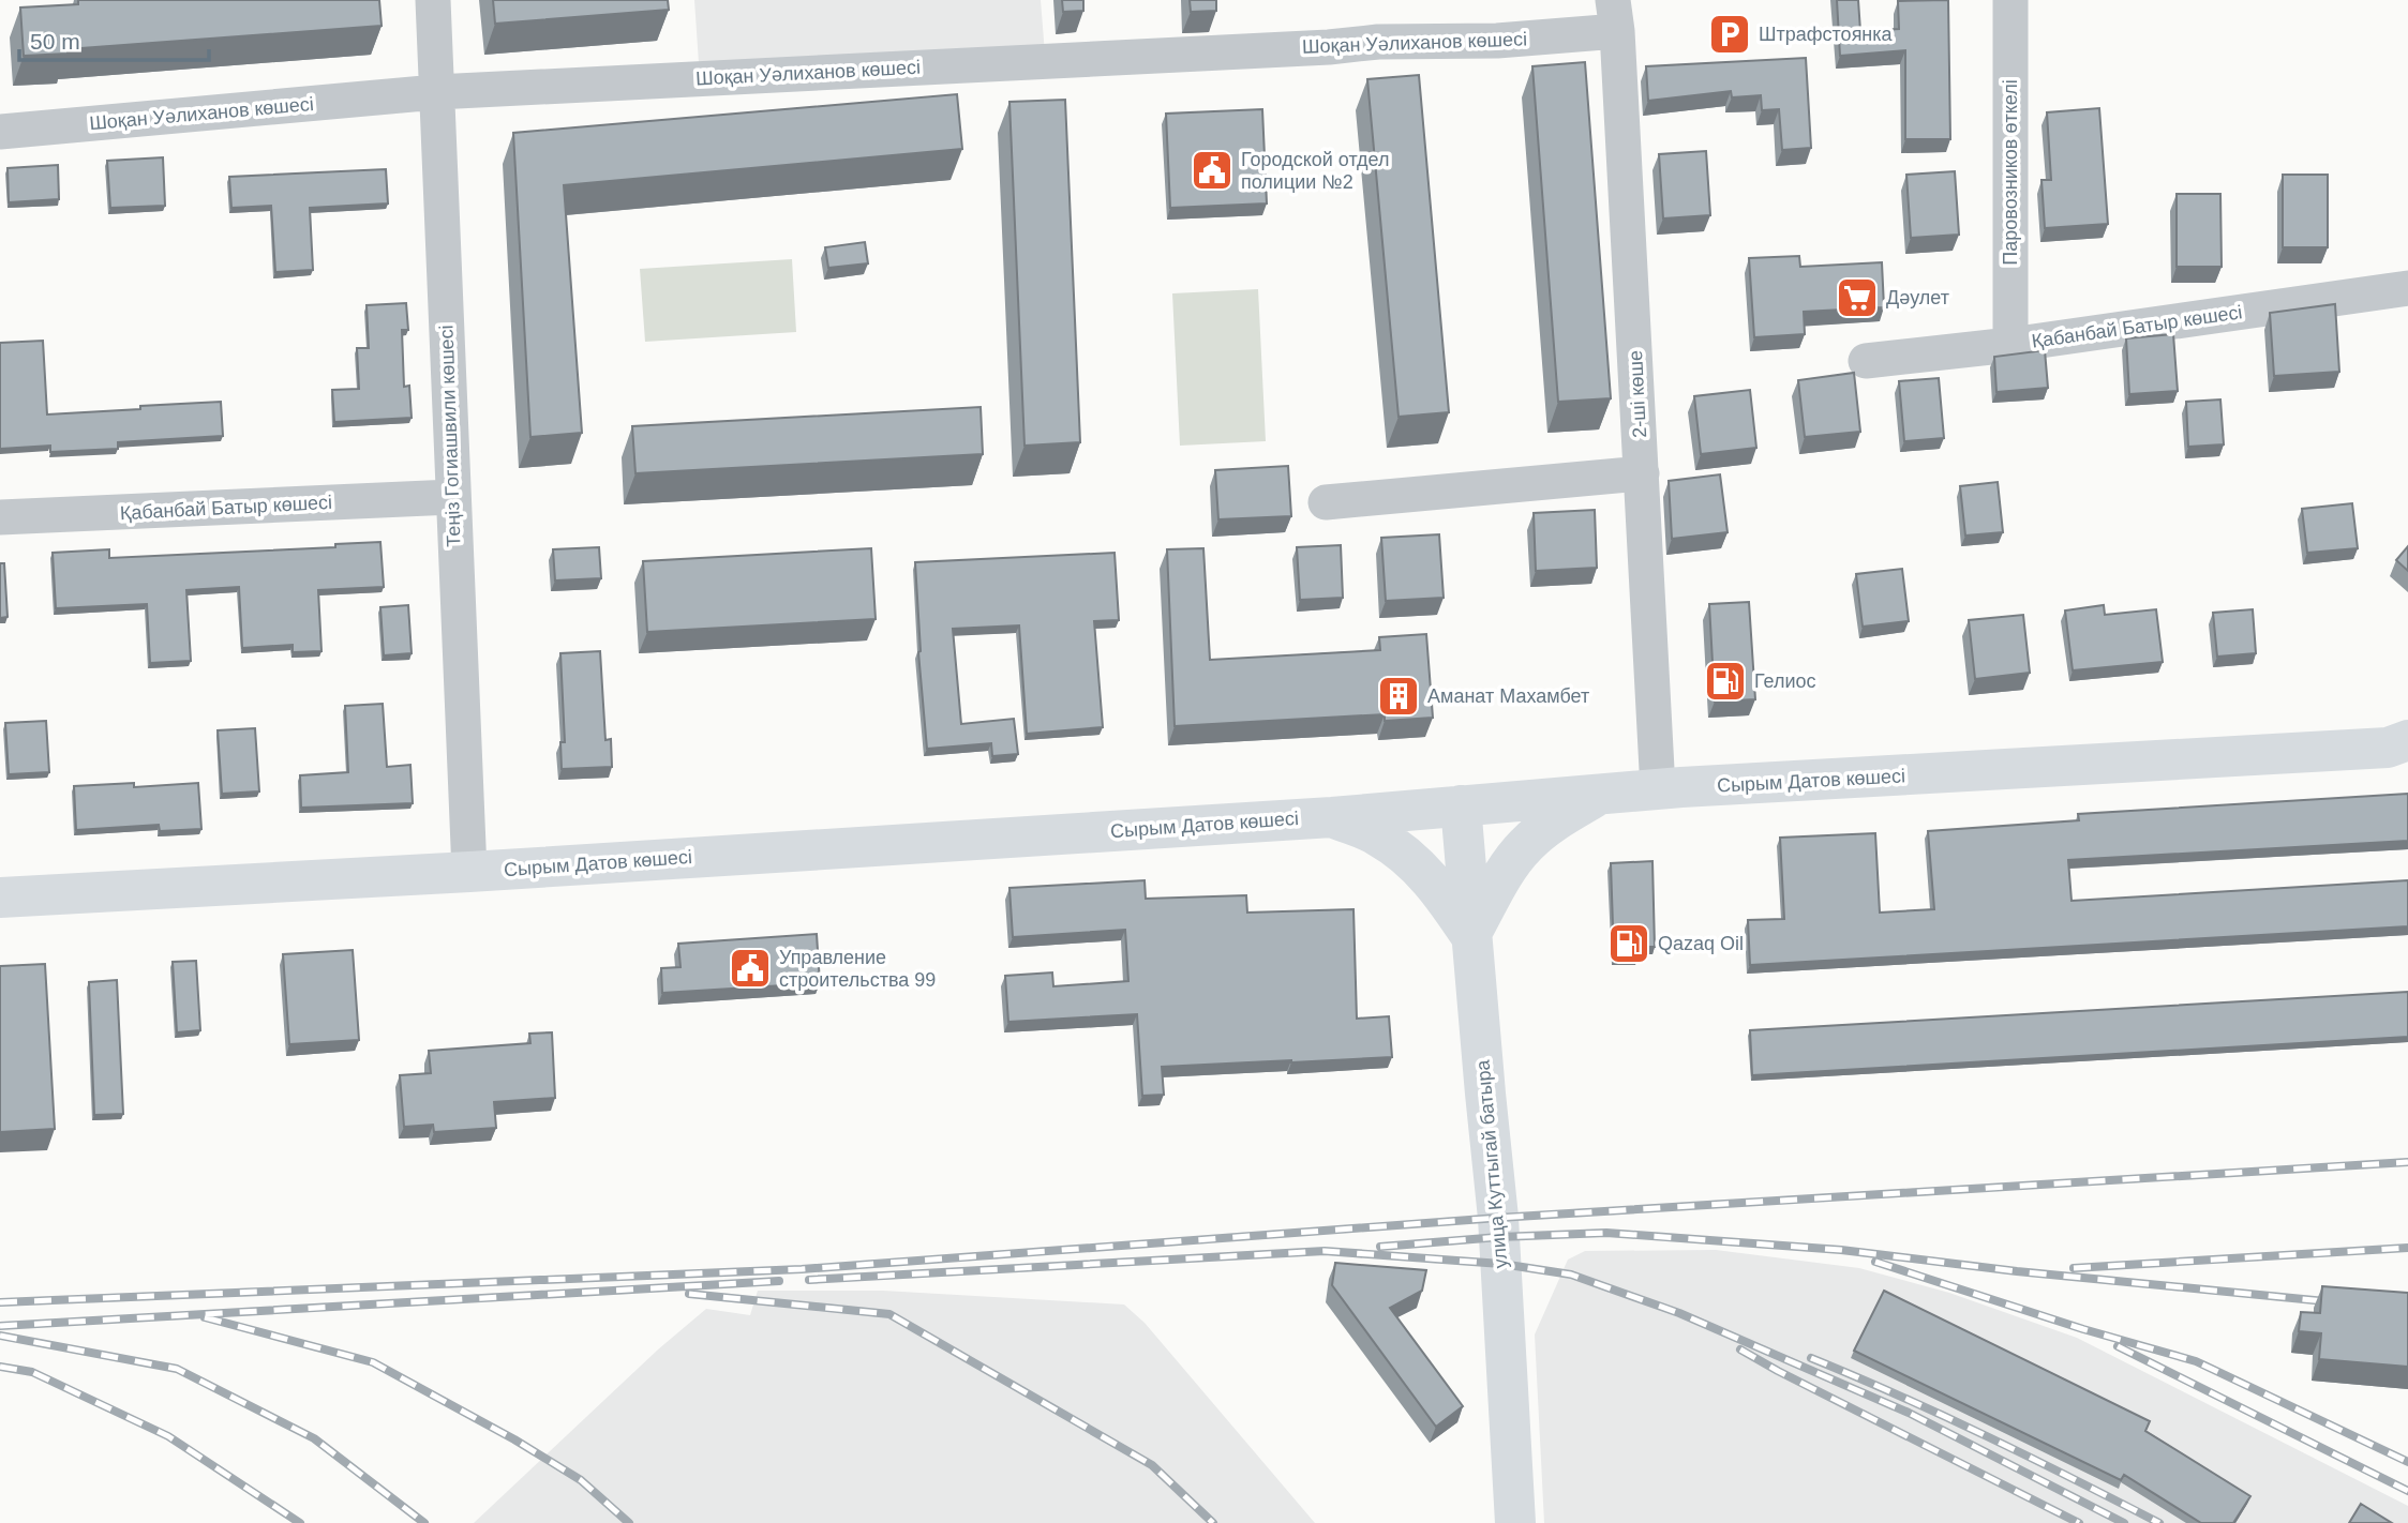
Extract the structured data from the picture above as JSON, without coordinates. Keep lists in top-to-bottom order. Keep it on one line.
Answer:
{"streets":{"main road":["Сырым Датов көшесі","улица Куттыгай батыра"],"street":["Шоқан Уәлиханов көшесі","Паровозников өткелі","Қабанбай Батыр көшесі","2-ші көше","Теңіз Гогиашвили көшесі"]},"crossings":[["Шоқан Уәлиханов көшесі","2-ші көше"],["Шоқан Уәлиханов көшесі","Теңіз Гогиашвили көшесі"],["Паровозников өткелі","Қабанбай Батыр көшесі"],["Қабанбай Батыр көшесі","Теңіз Гогиашвили көшесі"],["2-ші көше","Сырым Датов көшесі"],["Теңіз Гогиашвили көшесі","Сырым Датов көшесі"],["Сырым Датов көшесі","улица Куттыгай батыра"]],"places":{"parking":["Штрафстоянка"],"public building":["Городской отдел полиции №2","Управление строительства 99"],"supermarket":["Дәулет"],"fuel station":["Гелиос","Qazaq Oil"],"building":["Аманат Махамбет"]},"scale_bar":"50 m"}
